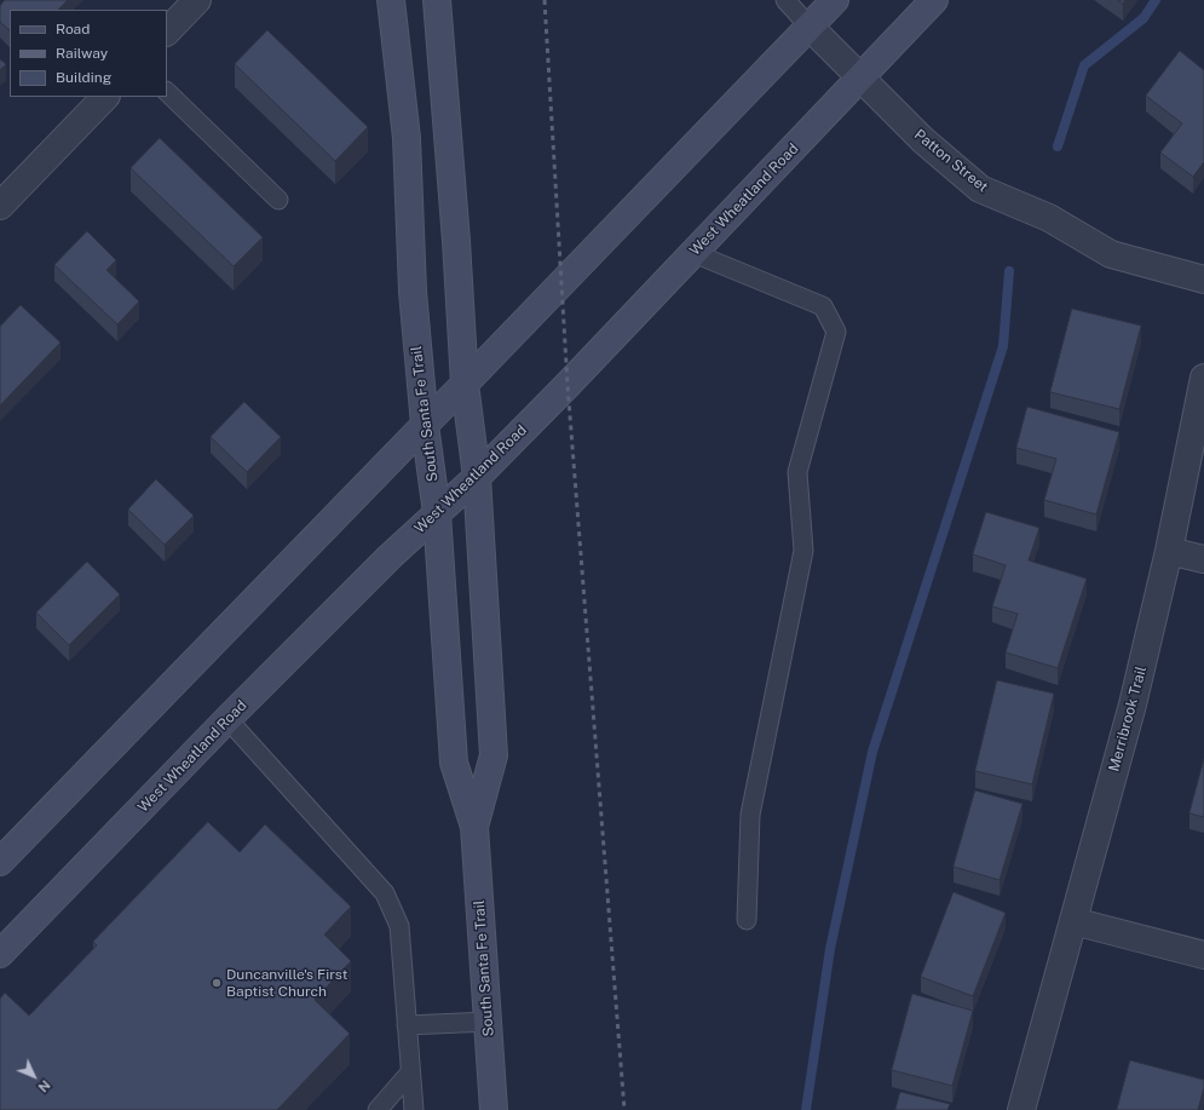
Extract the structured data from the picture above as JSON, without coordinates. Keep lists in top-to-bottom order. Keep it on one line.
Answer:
{"streets":{"main road":["West Wheatland Road","South Santa Fe Trail"],"street":["Patton Street","Merribrook Trail"]},"crossings":[["Patton Street","West Wheatland Road"],["West Wheatland Road","South Santa Fe Trail"]],"places":["Duncanville's First Baptist Church"],"legend":["Road","Railway","Building"],"north":"bottom right"}
